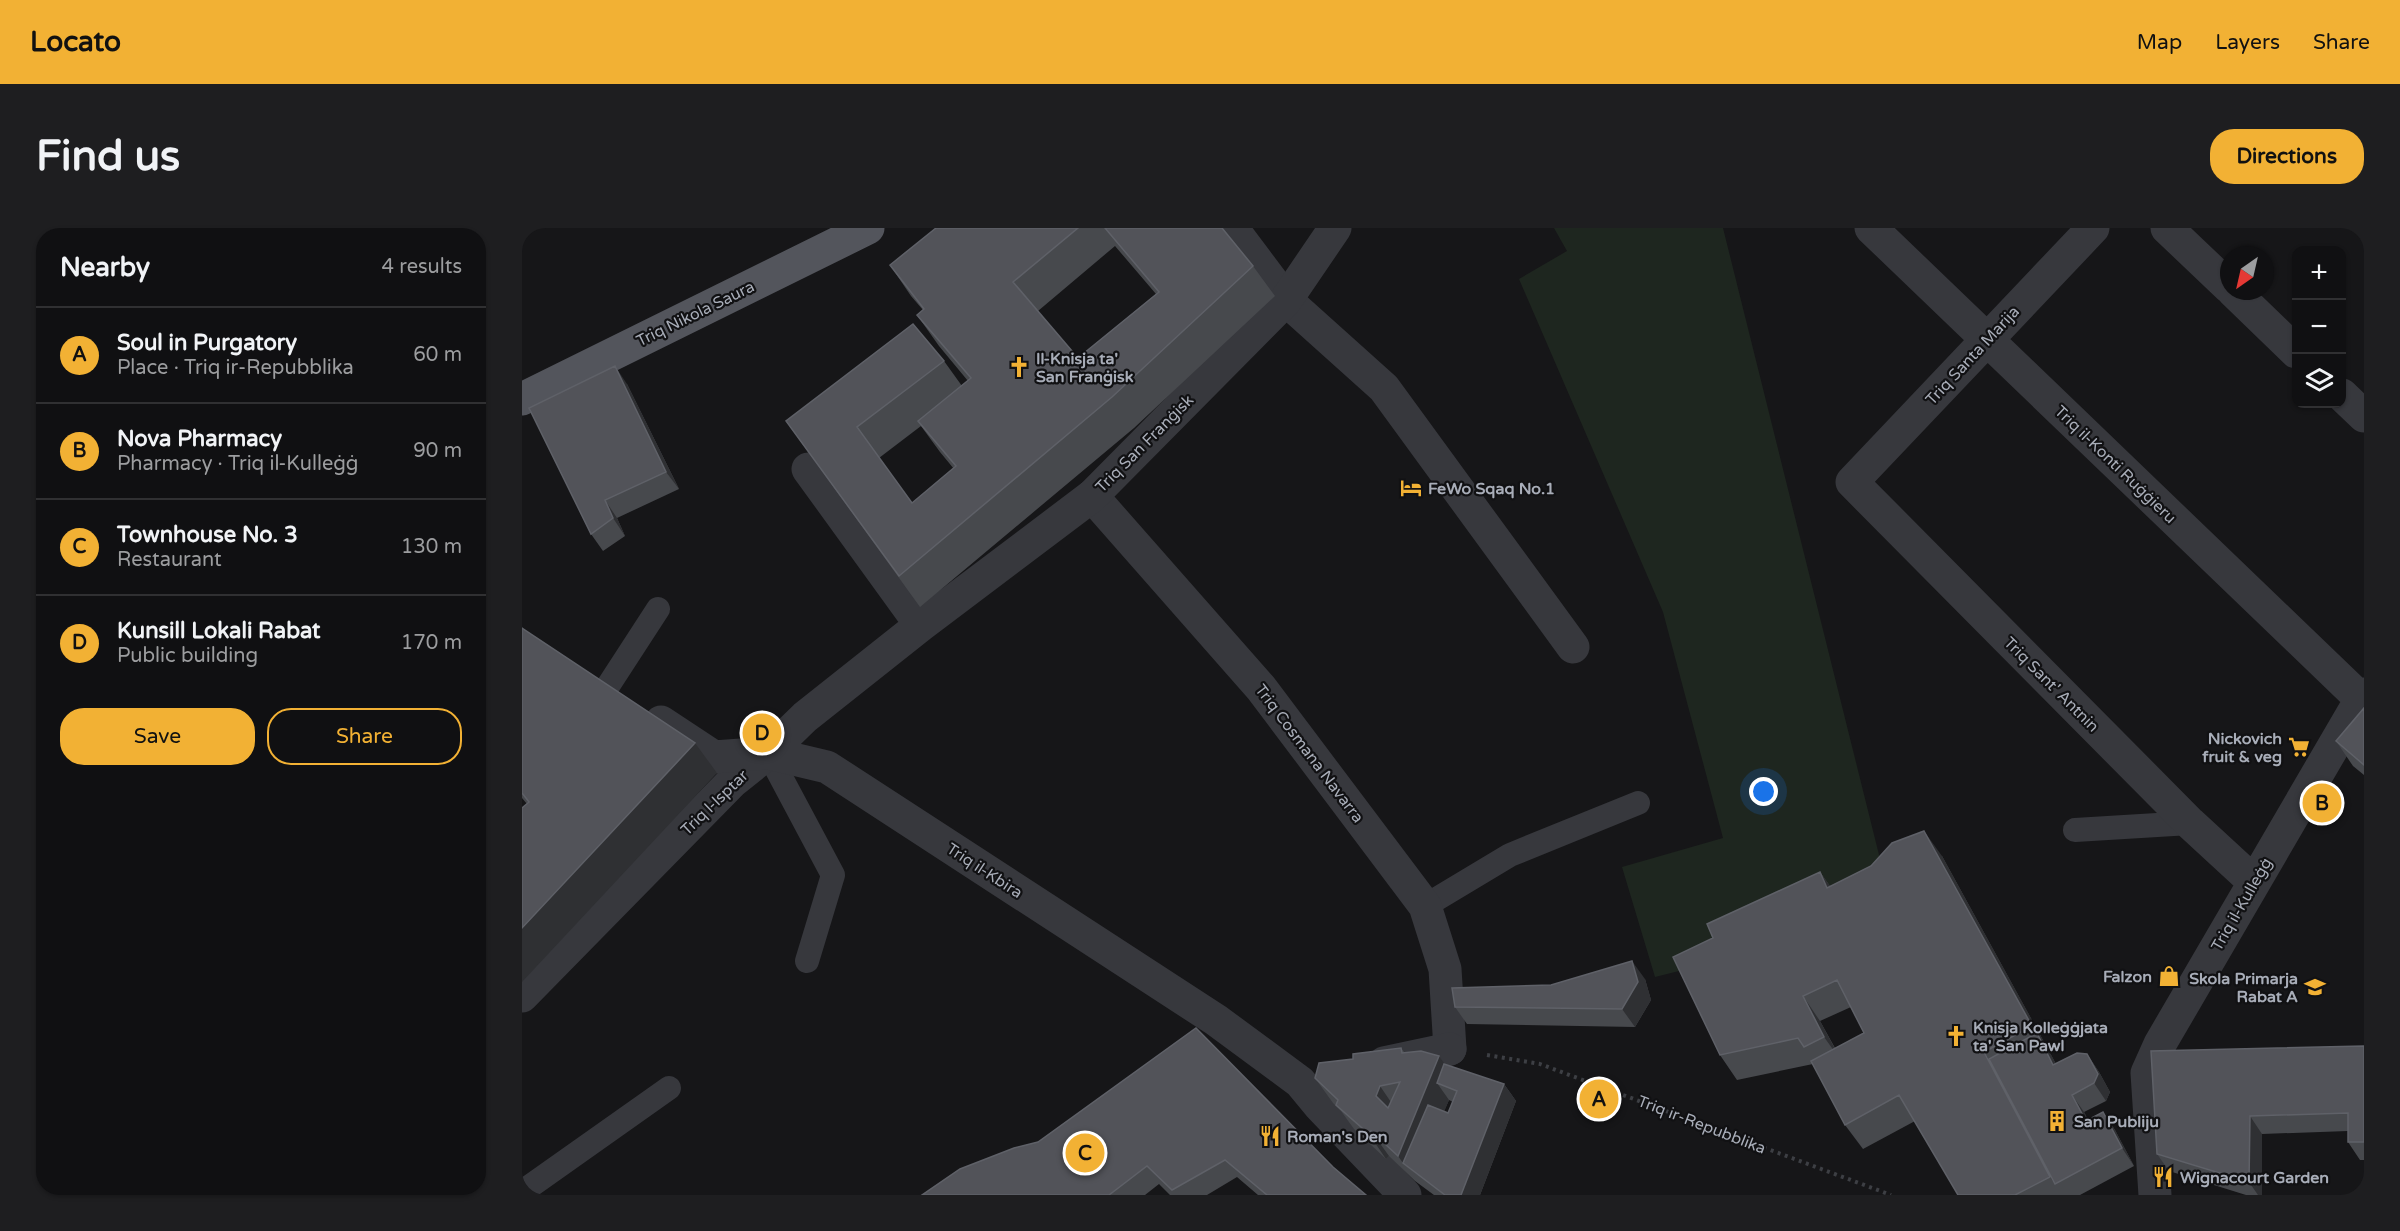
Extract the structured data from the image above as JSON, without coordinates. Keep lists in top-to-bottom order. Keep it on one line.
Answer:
{"streets":{"main road":["Triq Nikola Saura"],"street":["Triq Santa Marija","Triq San Franġisk","Triq il-Konti Ruġġieru","Triq Sant' Antnin","Triq Cosmana Navarra","Triq l-Isptar","Triq il-Kbira","Triq il-Kulleġġ"],"path":["Triq ir-Repubblika"]},"crossings":[["Triq Santa Marija","Triq il-Konti Ruġġieru"],["Triq Santa Marija","Triq Sant' Antnin"],["Triq San Franġisk","Triq Cosmana Navarra"],["Triq San Franġisk","Triq l-Isptar"],["Triq il-Konti Ruġġieru","Triq il-Kulleġġ"],["Triq Sant' Antnin","Triq il-Kulleġġ"],["Triq Cosmana Navarra","Triq ir-Repubblika"],["Triq l-Isptar","Triq il-Kbira"]],"places":{"church":["Il-Knisja ta' San Franġisk","Knisja Kolleġġjata ta' San Pawl"],"hotel":["FeWo Sqaq No.1"],"supermarket":["Nickovich fruit & veg"],"shop":["Falzon"],"school or university":["Skola Primarja Rabat A"],"building":["San Publiju"],"restaurant":["Roman's Den","Wignacourt Garden"]},"north":"bottom left","page":{"header":"Locato","nav":["Map","Layers","Share"],"buttons":["Directions",["Save","Share"]],"title":"Find us","heading":["Nearby","4 results"],"map_buttons":["+","−"],"list":[{"mark":"A","name":"Soul in Purgatory","note":"Place · Triq ir-Repubblika","value":"60 m"},{"mark":"B","name":"Nova Pharmacy","note":"Pharmacy · Triq il-Kulleġġ","value":"90 m"},{"mark":"C","name":"Townhouse No. 3","note":"Restaurant","value":"130 m"},{"mark":"D","name":"Kunsill Lokali Rabat","note":"Public building","value":"170 m"}],"pins":["D","B","A","C"]}}
